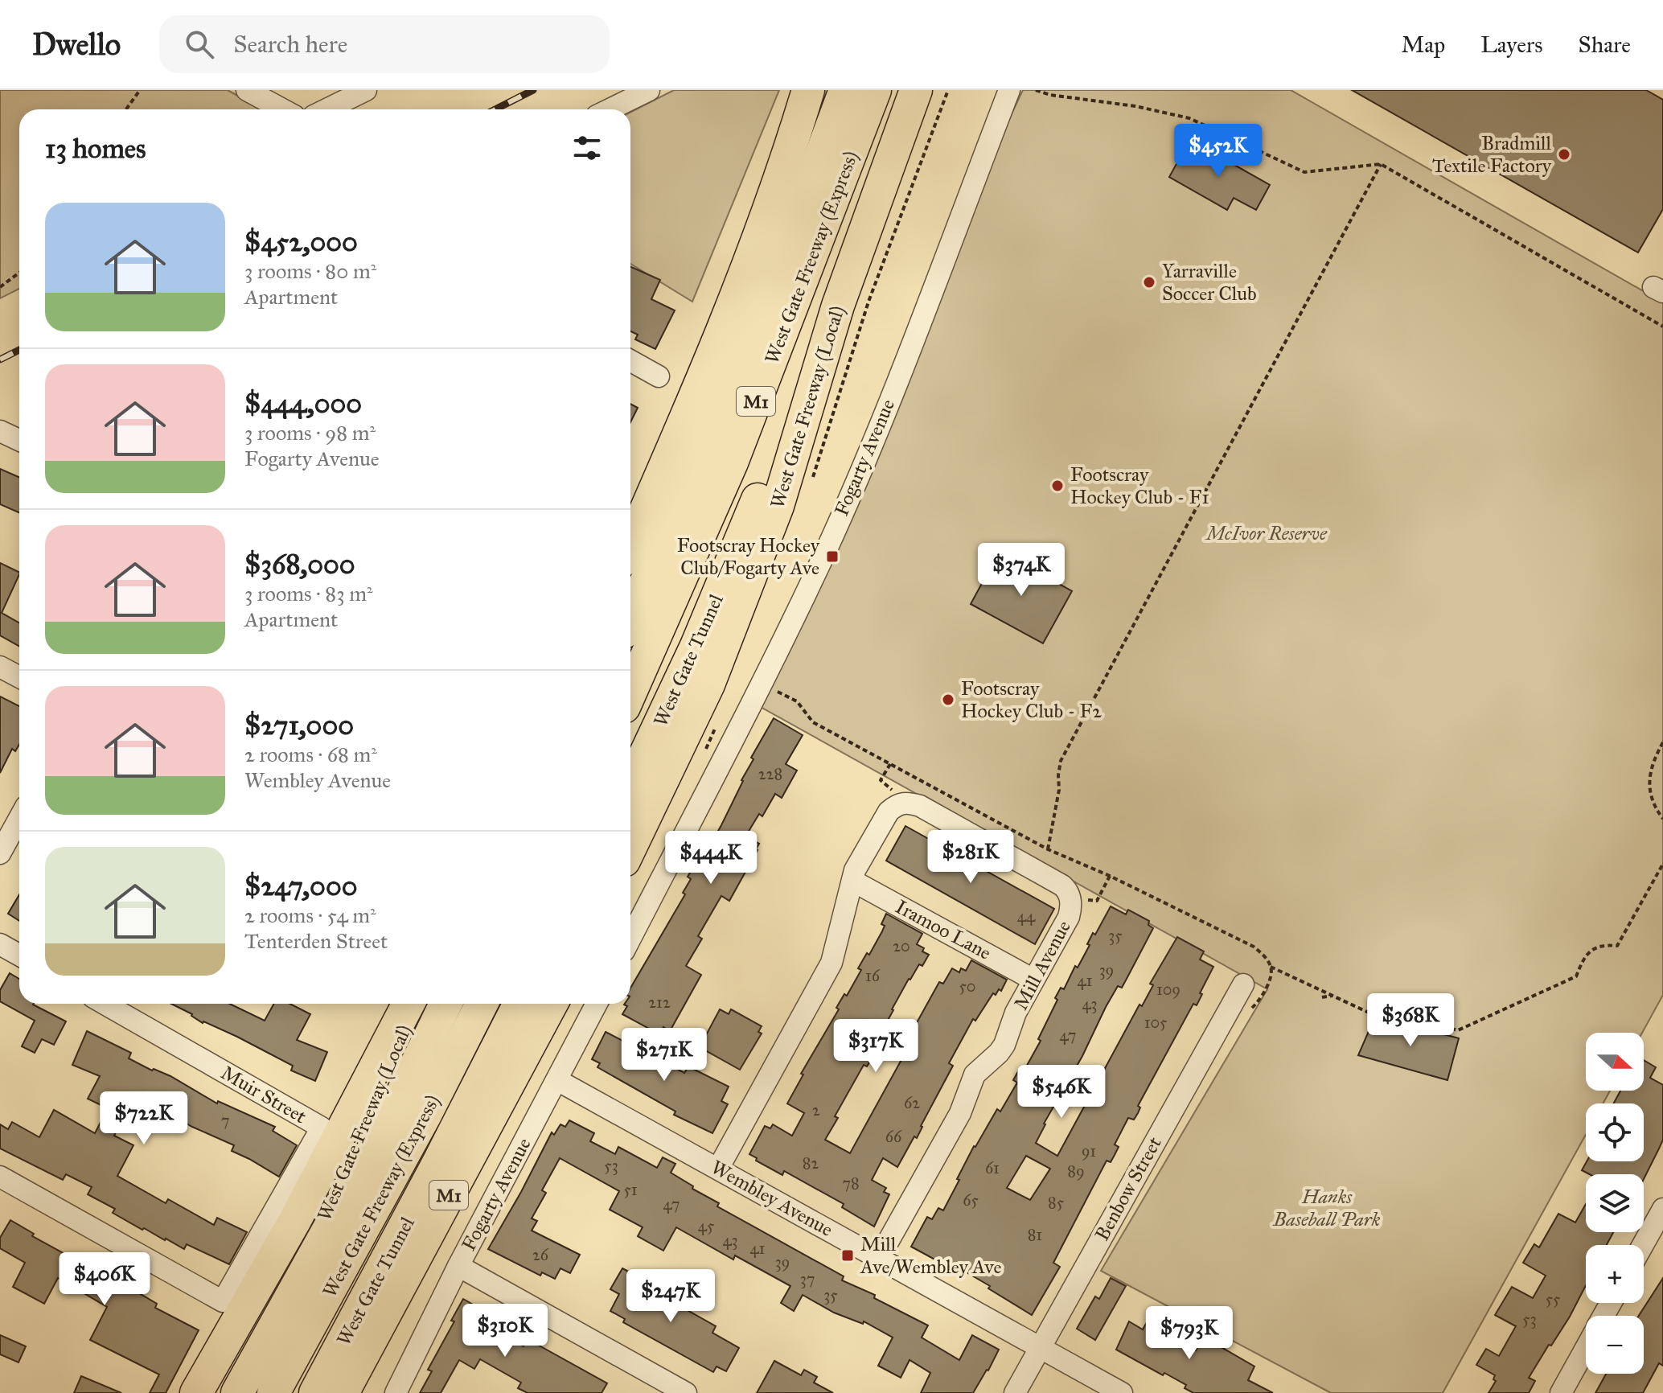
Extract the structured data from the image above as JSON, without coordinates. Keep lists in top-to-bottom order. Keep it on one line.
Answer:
{"streets":{"highway":["West Gate Freeway (Express)","M1","West Gate Freeway (Local)","West Gate Tunnel"],"street":["Fogarty Avenue","Iramoo Lane","Mill Avenue","Muir Street","Benbow Street","Wembley Avenue"]},"crossings":[["West Gate Freeway (Express)","West Gate Freeway (Local)"],["West Gate Freeway (Local)","West Gate Tunnel"],["Fogarty Avenue","Wembley Avenue"],["Iramoo Lane","Mill Avenue"],["Mill Avenue","Wembley Avenue"],["Benbow Street","Wembley Avenue"]],"parks":["McIvor Reserve","Hanks Baseball Park"],"places":{"other":["Bradmill Textile Factory","Yarraville Soccer Club","Footscray Hockey Club - F1","Footscray Hockey Club - F2"],"transit":["Footscray Hockey Club/Fogarty Ave","Mill Ave/Wembley Ave"]},"house_numbers":["228","44","35","20","39","16","41","50","109","212","43","105","47","62","2","7","66","91","82","53","61","89","78","51","65","85","47","45","81","43","41","26","39","37","35","55","53"],"north":"right","page":{"header":"Dwello","search":"Search here","nav":["Map","Layers","Share"],"heading":"13 homes","price":["$452K","$374K","$281K","$444K","$368K","$317K","$271K","$546K","$722K","$406K","$247K","$310K","$793K"],"list":[{"name":"$452,000","note":"3 rooms · 80 m² · Apartment"},{"name":"$444,000","note":"3 rooms · 98 m² · Fogarty Avenue"},{"name":"$368,000","note":"3 rooms · 83 m² · Apartment"},{"name":"$271,000","note":"2 rooms · 68 m² · Wembley Avenue"},{"name":"$247,000","note":"2 rooms · 54 m² · Tenterden Street"}],"map_buttons":["+","−"]}}
